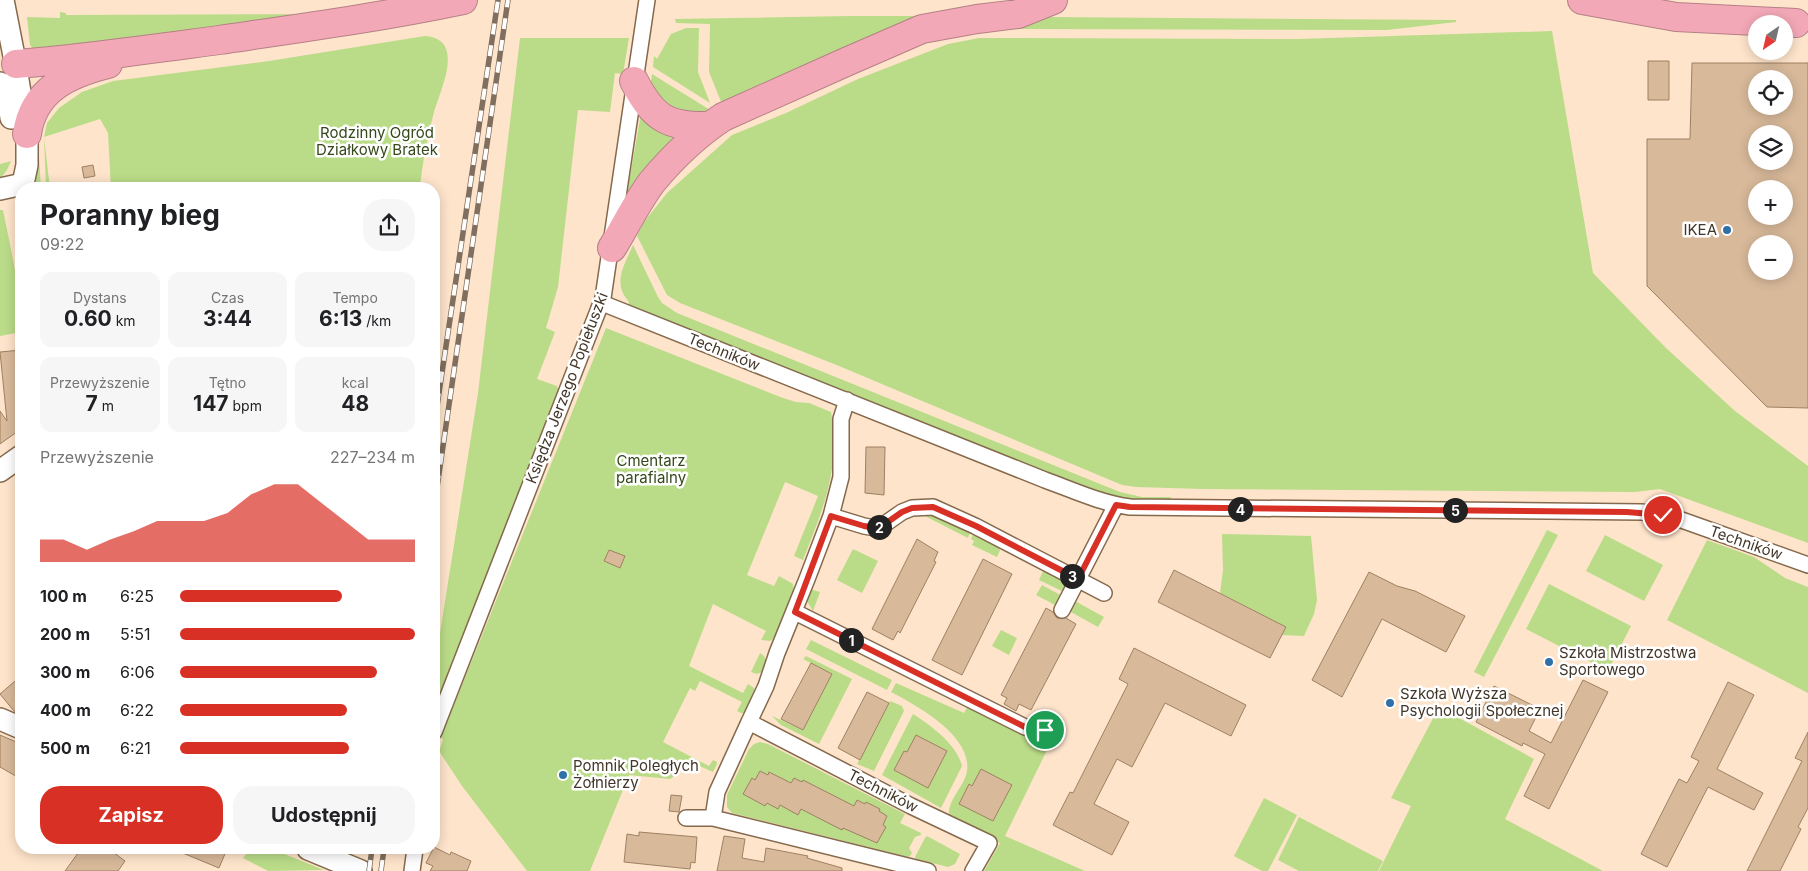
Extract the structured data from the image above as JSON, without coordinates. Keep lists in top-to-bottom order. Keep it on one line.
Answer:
{"streets":{"street":["Techników","Księdza Jerzego Popiełuszki"]},"crossings":[["Techników","Księdza Jerzego Popiełuszki"]],"parks":["Rodzinny Ogród Działkowy Bratek","Cmentarz parafialny"],"places":["IKEA","Szkoła Mistrzostwa Sportowego","Szkoła Wyższa Psychologii Społecznej","Pomnik Poległych Żołnierzy"],"north":"bottom left","page":{"map_buttons":["+","−"],"heading":["Poranny bieg","09:22"],"stats":[["Dystans","0.60 km"],["Czas","3:44"],["Tempo","6:13 /km"],["Przewyższenie","7 m"],["Tętno","147 bpm"],["kcal","48"]],"chart":["Przewyższenie","227–234 m"],"pins":["4","5","2","3","1"],"list":[{"name":"100 m","note":"6:25"},{"name":"200 m","note":"5:51"},{"name":"300 m","note":"6:06"},{"name":"400 m","note":"6:22"},{"name":"500 m","note":"6:21"}],"buttons":["Zapisz","Udostępnij"]}}
